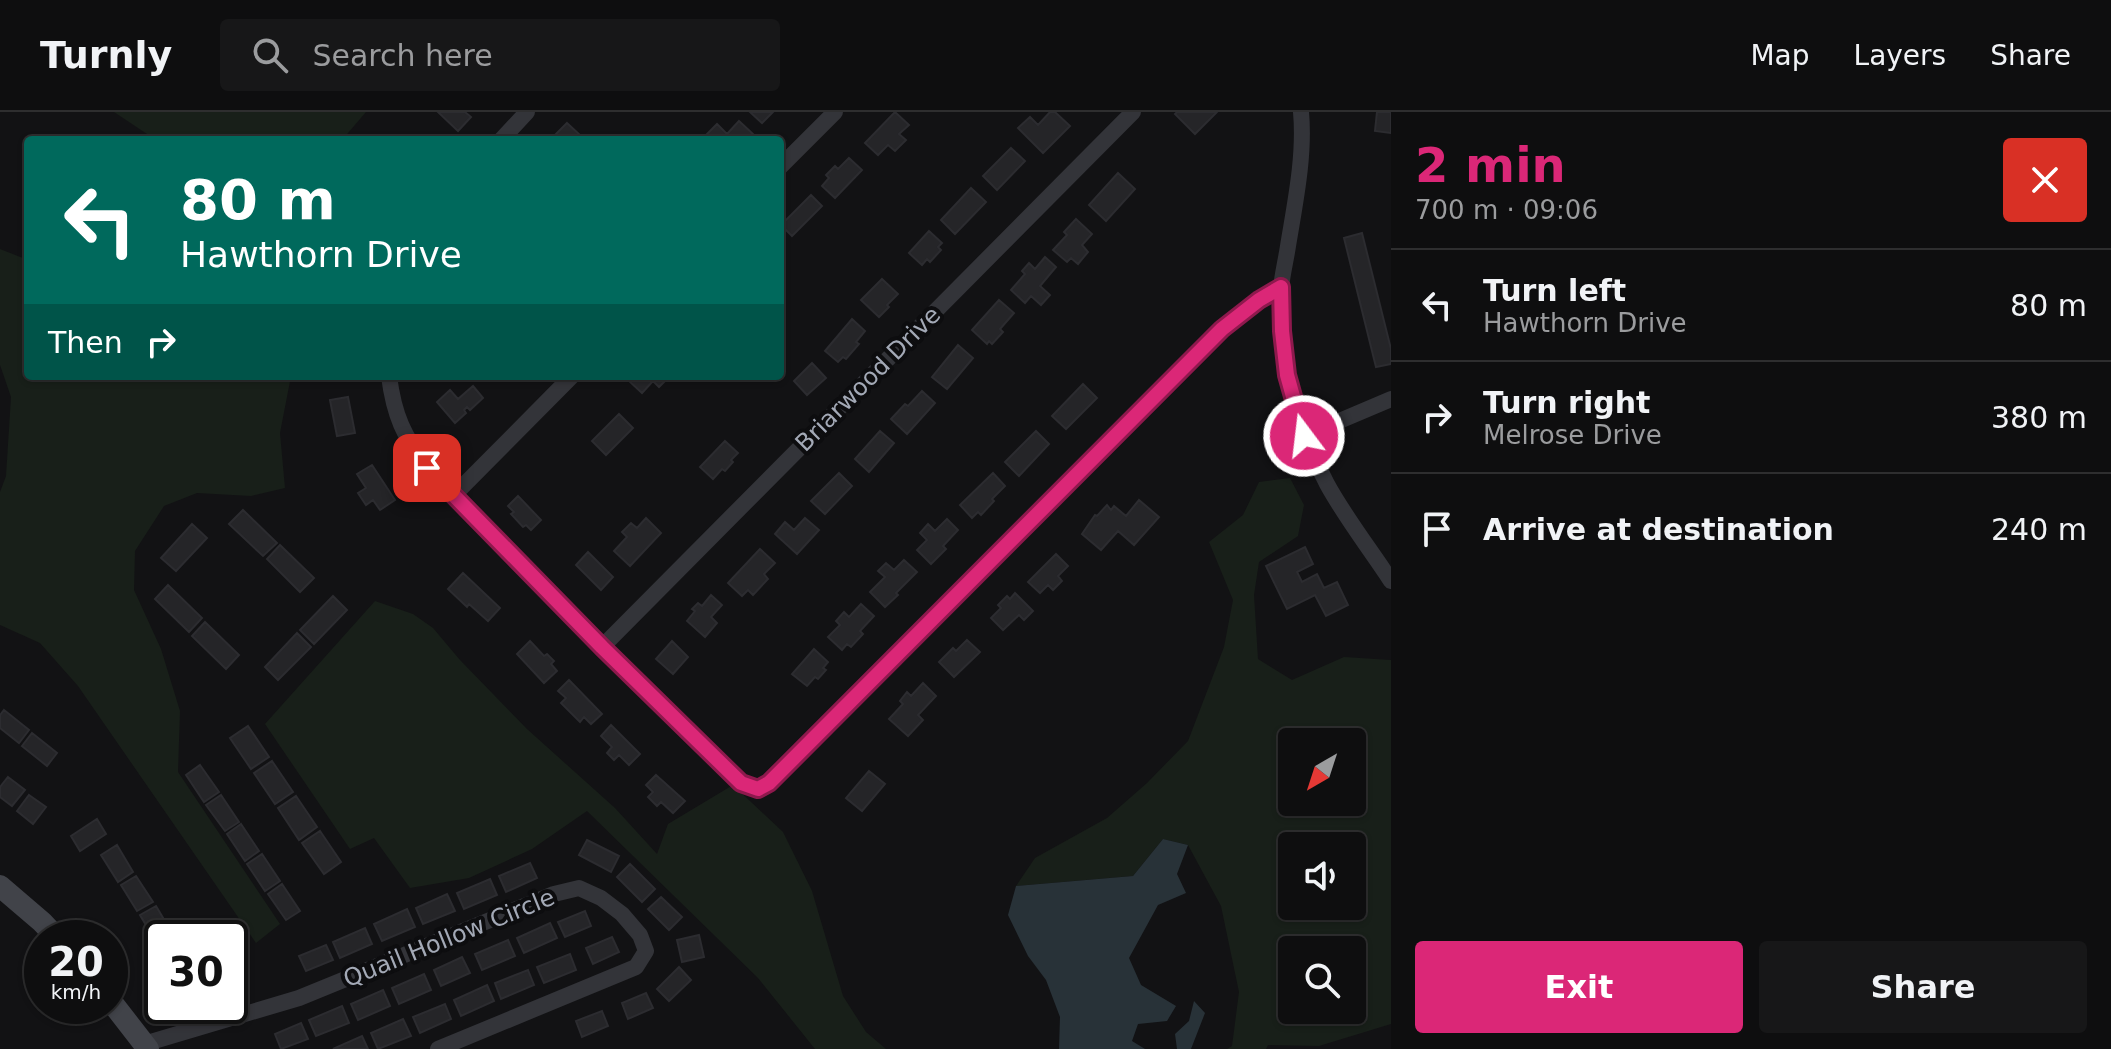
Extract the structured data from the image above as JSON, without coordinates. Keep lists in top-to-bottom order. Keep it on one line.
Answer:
{"streets":{"street":["Briarwood Drive","Quail Hollow Circle"]},"north":"bottom left","page":{"header":"Turnly","search":"Search here","nav":["Map","Layers","Share"],"heading":["2 min","700 m · 09:06"],"turn":["80 m","Hawthorn Drive"],"list":[{"name":"Turn left","note":"Hawthorn Drive","value":"80 m"},{"name":"Turn right","note":"Melrose Drive","value":"380 m"},{"name":"Arrive at destination","value":"240 m"}],"then":"Then","speed":"20 km/h","limit":"30","buttons":["Exit","Share"]}}
